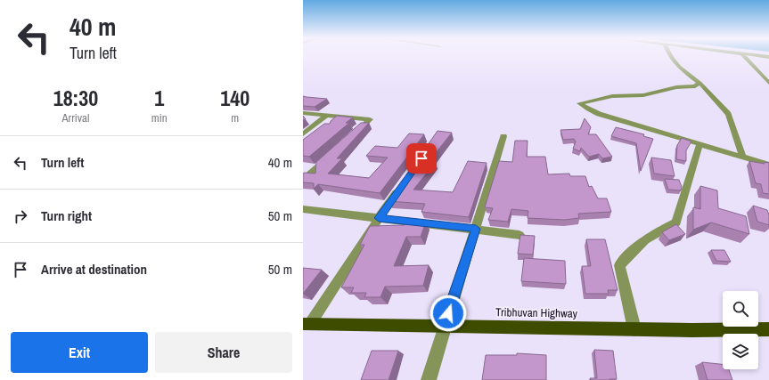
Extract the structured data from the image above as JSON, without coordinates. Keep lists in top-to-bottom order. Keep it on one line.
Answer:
{"streets":{"main road":["Tribhuvan Highway"]},"page":{"turn":["40 m","Turn left"],"eta":["18:30","Arrival","1","min","140","m"],"list":[{"name":"Turn left","value":"40 m"},{"name":"Turn right","value":"50 m"},{"name":"Arrive at destination","value":"50 m"}],"buttons":["Exit","Share"]}}
